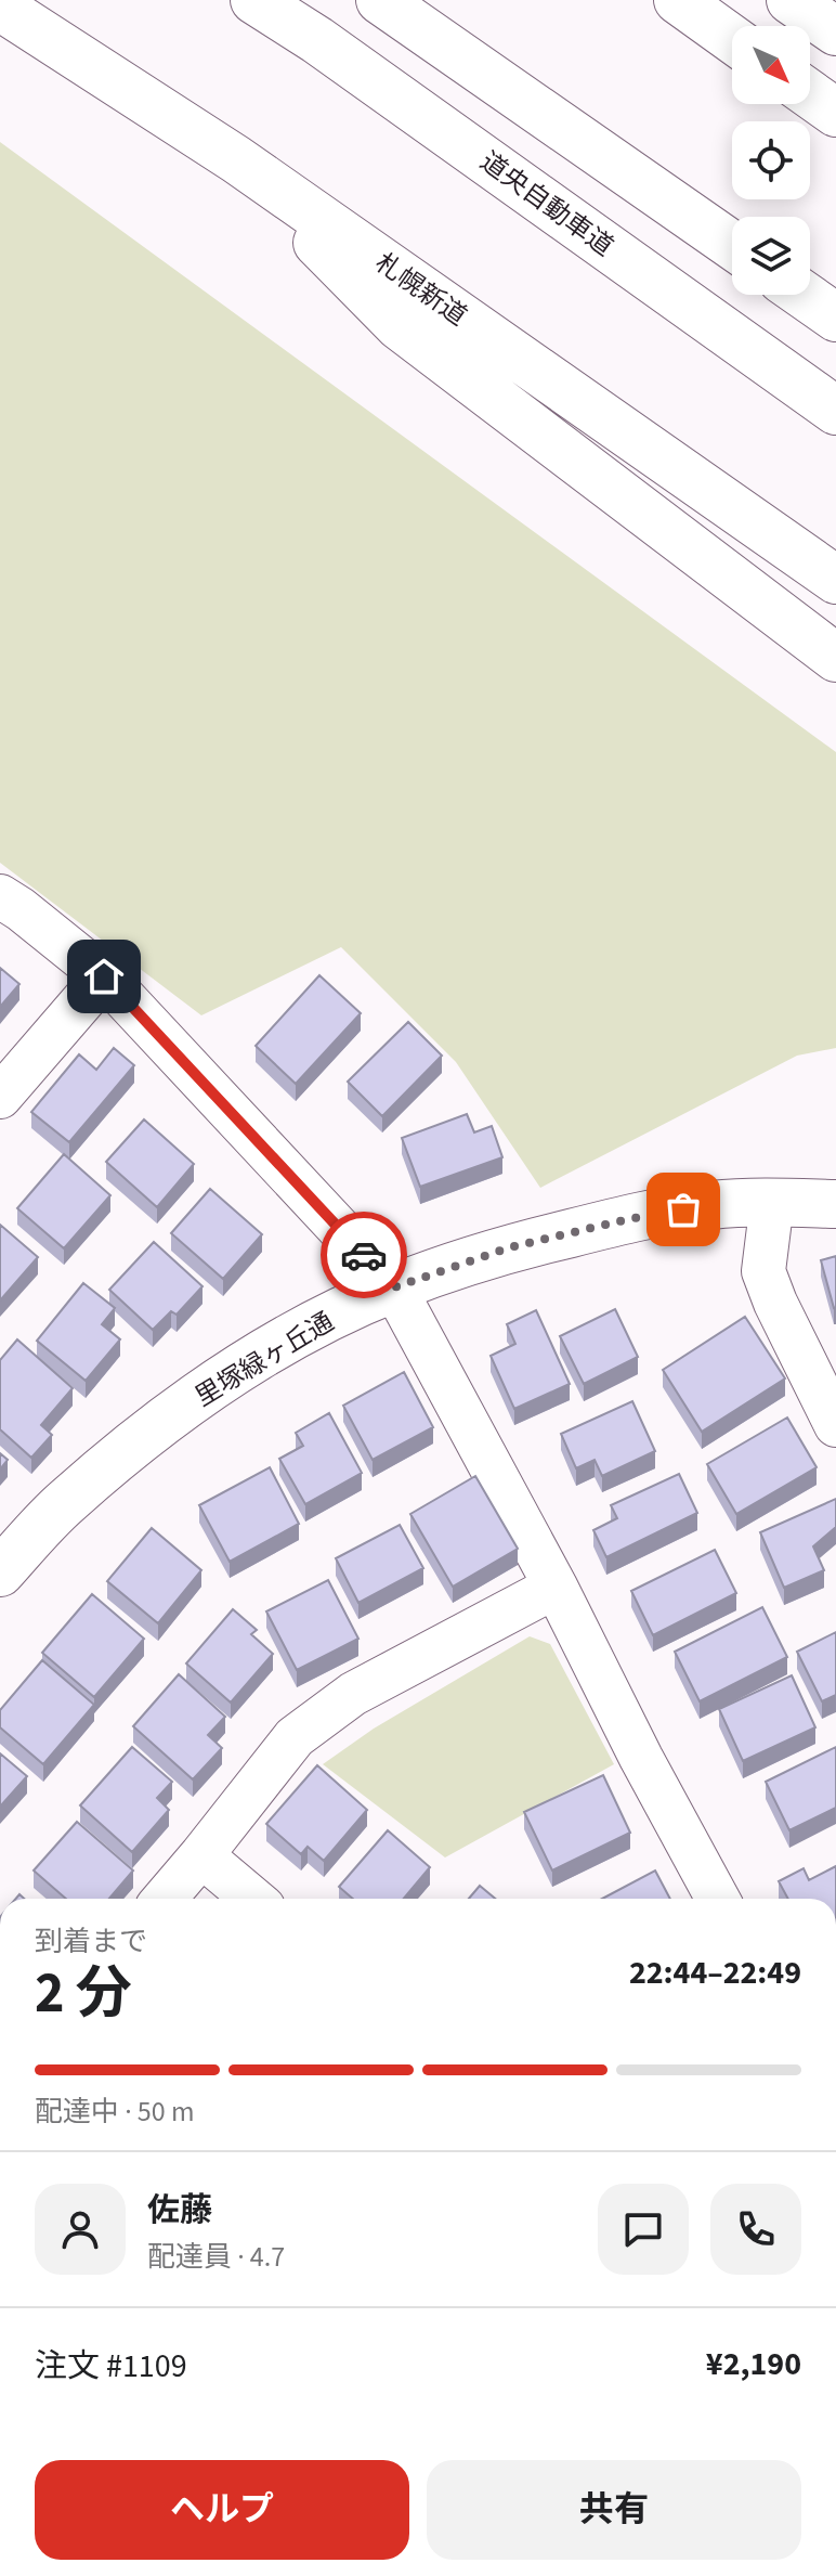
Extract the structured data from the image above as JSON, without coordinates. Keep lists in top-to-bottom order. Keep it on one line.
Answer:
{"streets":{"main road":["道央自動車道","札幌新道","里塚緑ヶ丘通"]},"north":"bottom right","page":{"heading":["2 分","到着まで","22:44–22:49"],"panel":["佐藤","配達員 · 4.7","注文 #1109","¥2,190"],"bar":"配達中 · 50 m","buttons":["ヘルプ","共有"]}}
